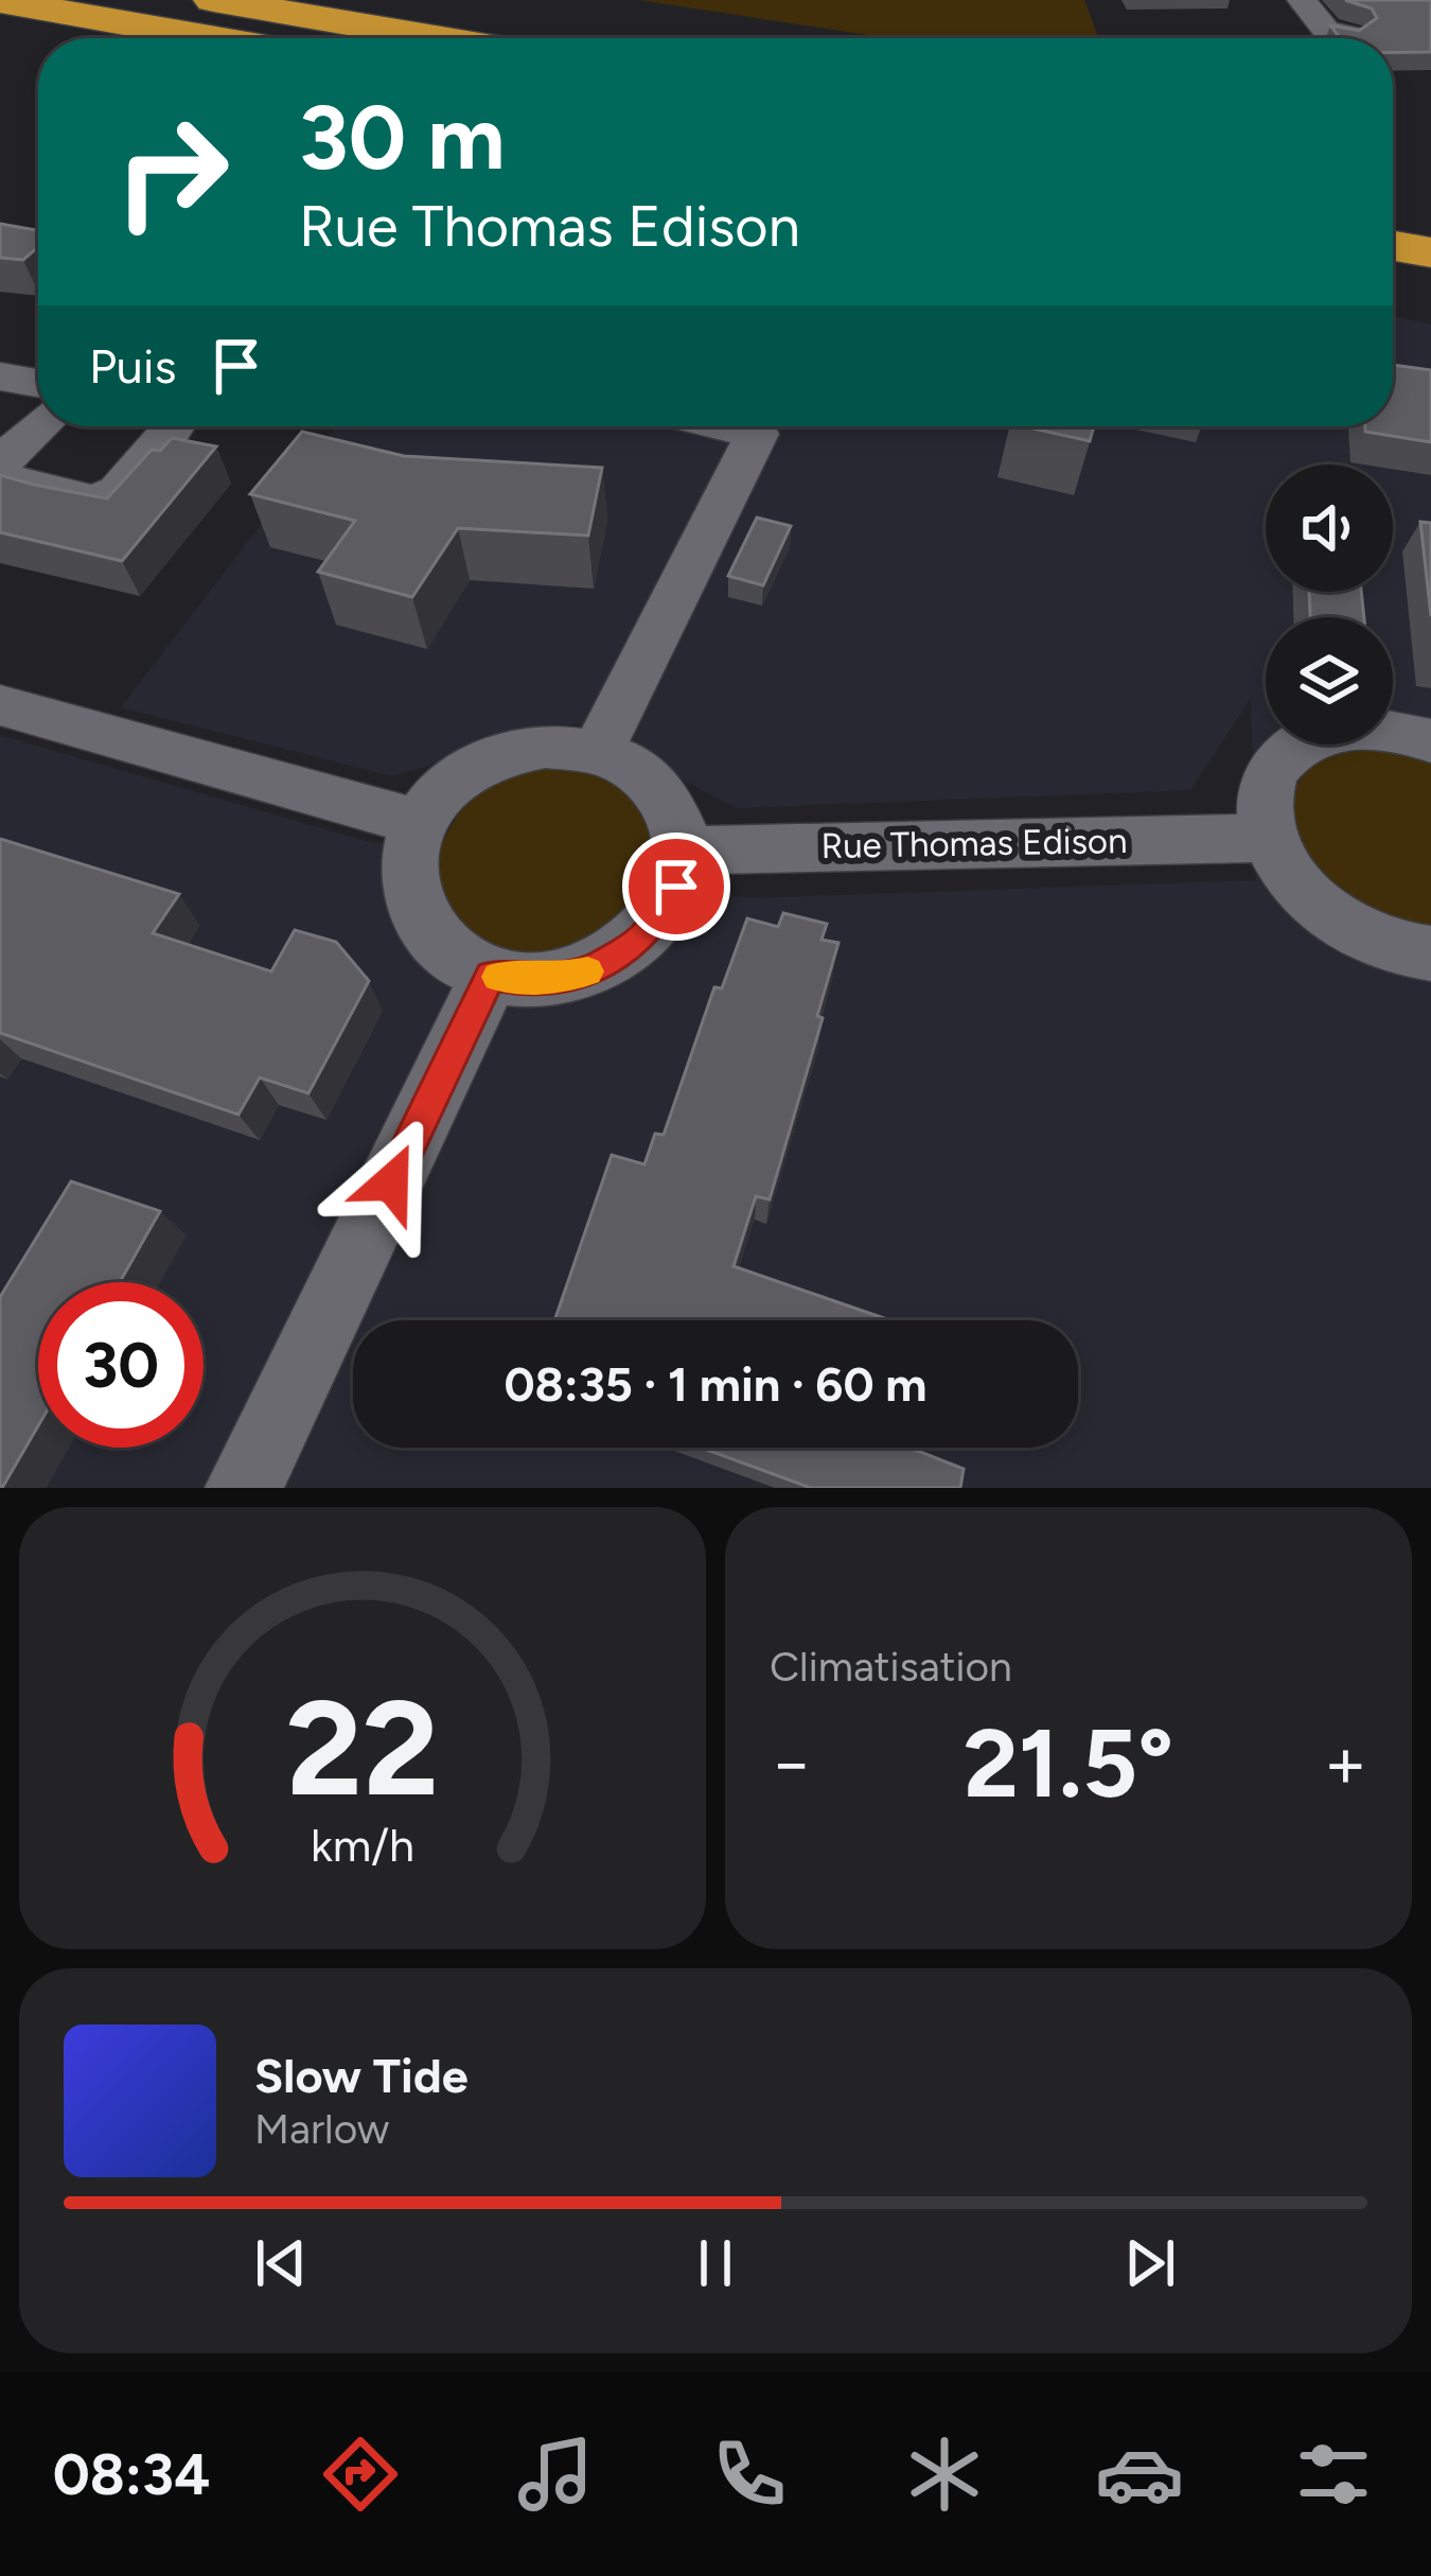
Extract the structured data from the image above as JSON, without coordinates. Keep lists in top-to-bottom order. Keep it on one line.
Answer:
{"streets":{"street":["Rue Thomas Edison"]},"page":{"turn":["30 m","Rue Thomas Edison"],"then":"Puis","limit":"30","trip":"08:35 · 1 min · 60 m","tile":"Climatisation","heat":["−","21.5°","+"],"song":["Slow Tide","Marlow"],"tabs":"08:34","gauge":["22","km/h"]}}
